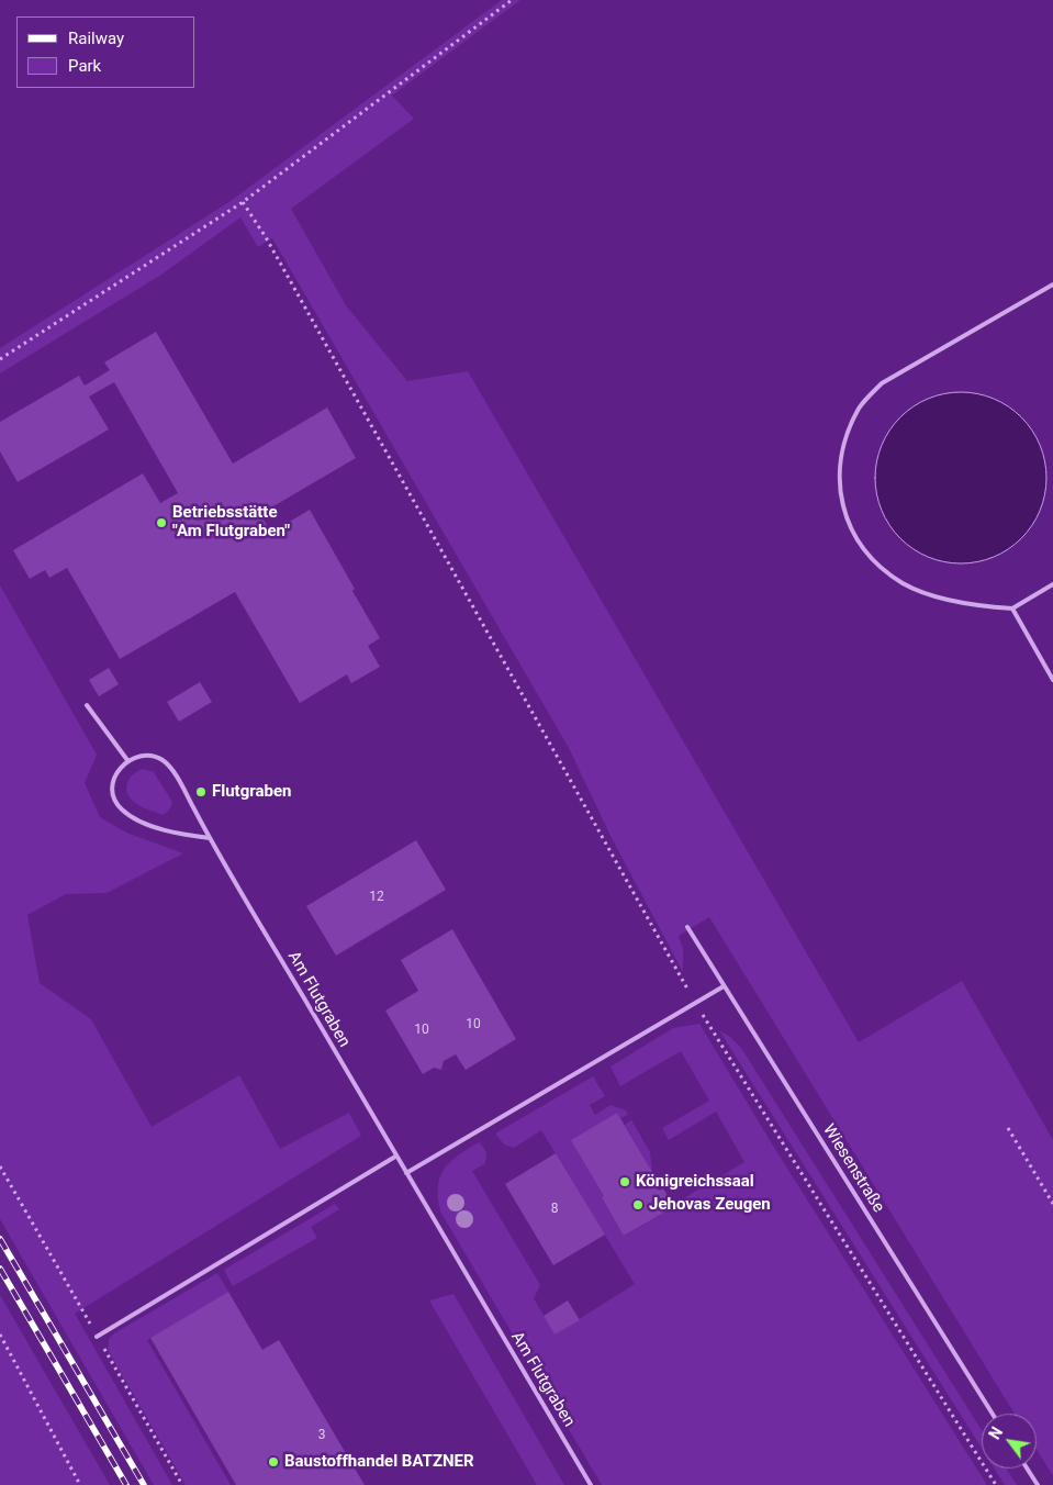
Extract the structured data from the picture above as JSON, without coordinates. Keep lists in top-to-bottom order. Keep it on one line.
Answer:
{"streets":{"lane":["Am Flutgraben","Wiesenstraße"]},"places":["Betriebsstätte \"Am Flutgraben\"","Flutgraben","Königreichssaal","Jehovas Zeugen","Baustoffhandel BATZNER"],"house_numbers":["12","10","10","8","3"],"legend":["Railway","Park"],"north":"top left"}
